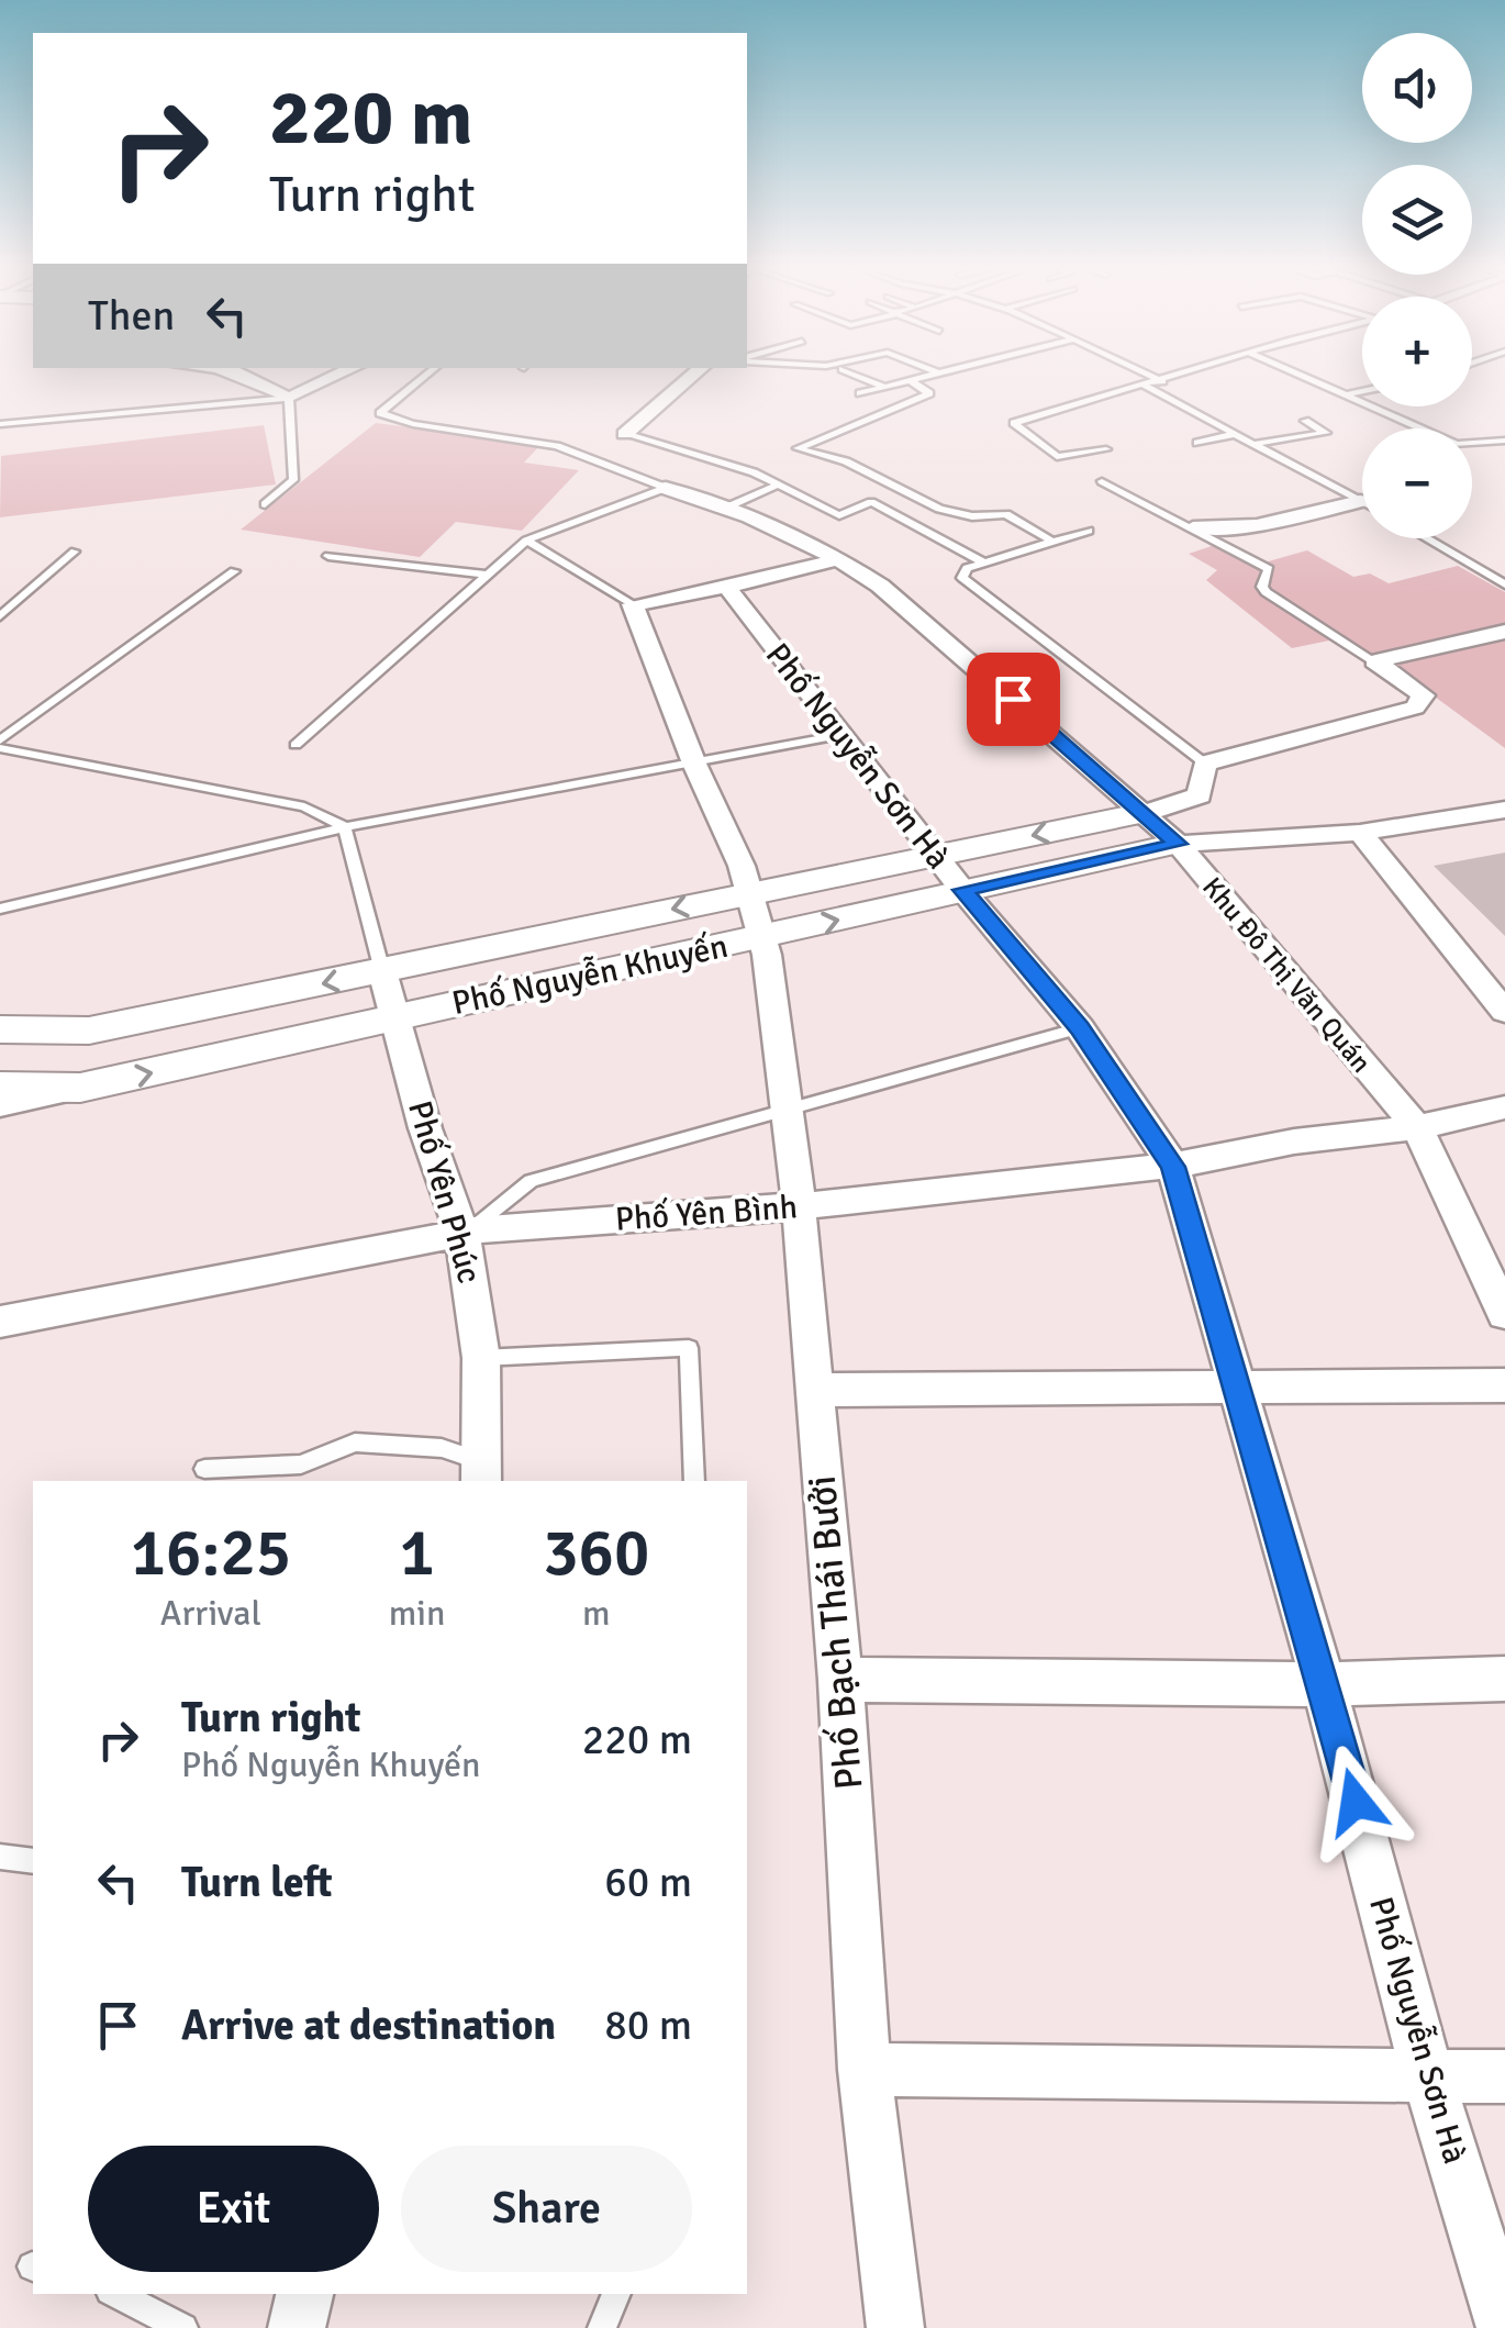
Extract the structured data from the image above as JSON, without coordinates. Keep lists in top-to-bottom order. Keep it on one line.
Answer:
{"streets":{"street":["Phố Nguyễn Sơn Hà","Phố Nguyễn Khuyến","Khu Đô Thị Văn Quán","Phố Yên Phúc","Phố Yên Bình","Phố Bạch Thái Bưởi"]},"crossings":[["Phố Nguyễn Sơn Hà","Phố Nguyễn Khuyến"],["Phố Nguyễn Sơn Hà","Phố Yên Bình"],["Phố Nguyễn Khuyến","Khu Đô Thị Văn Quán"],["Phố Nguyễn Khuyến","Phố Yên Phúc"],["Phố Nguyễn Khuyến","Phố Bạch Thái Bưởi"],["Khu Đô Thị Văn Quán","Phố Yên Bình"],["Phố Yên Phúc","Phố Yên Bình"],["Phố Yên Bình","Phố Bạch Thái Bưởi"]],"page":{"map_buttons":["+","−"],"turn":["220 m","Turn right"],"then":"Then","eta":["16:25","Arrival","1","min","360","m"],"list":[{"name":"Turn right","note":"Phố Nguyễn Khuyến","value":"220 m"},{"name":"Turn left","value":"60 m"},{"name":"Arrive at destination","value":"80 m"}],"buttons":["Exit","Share"]}}
